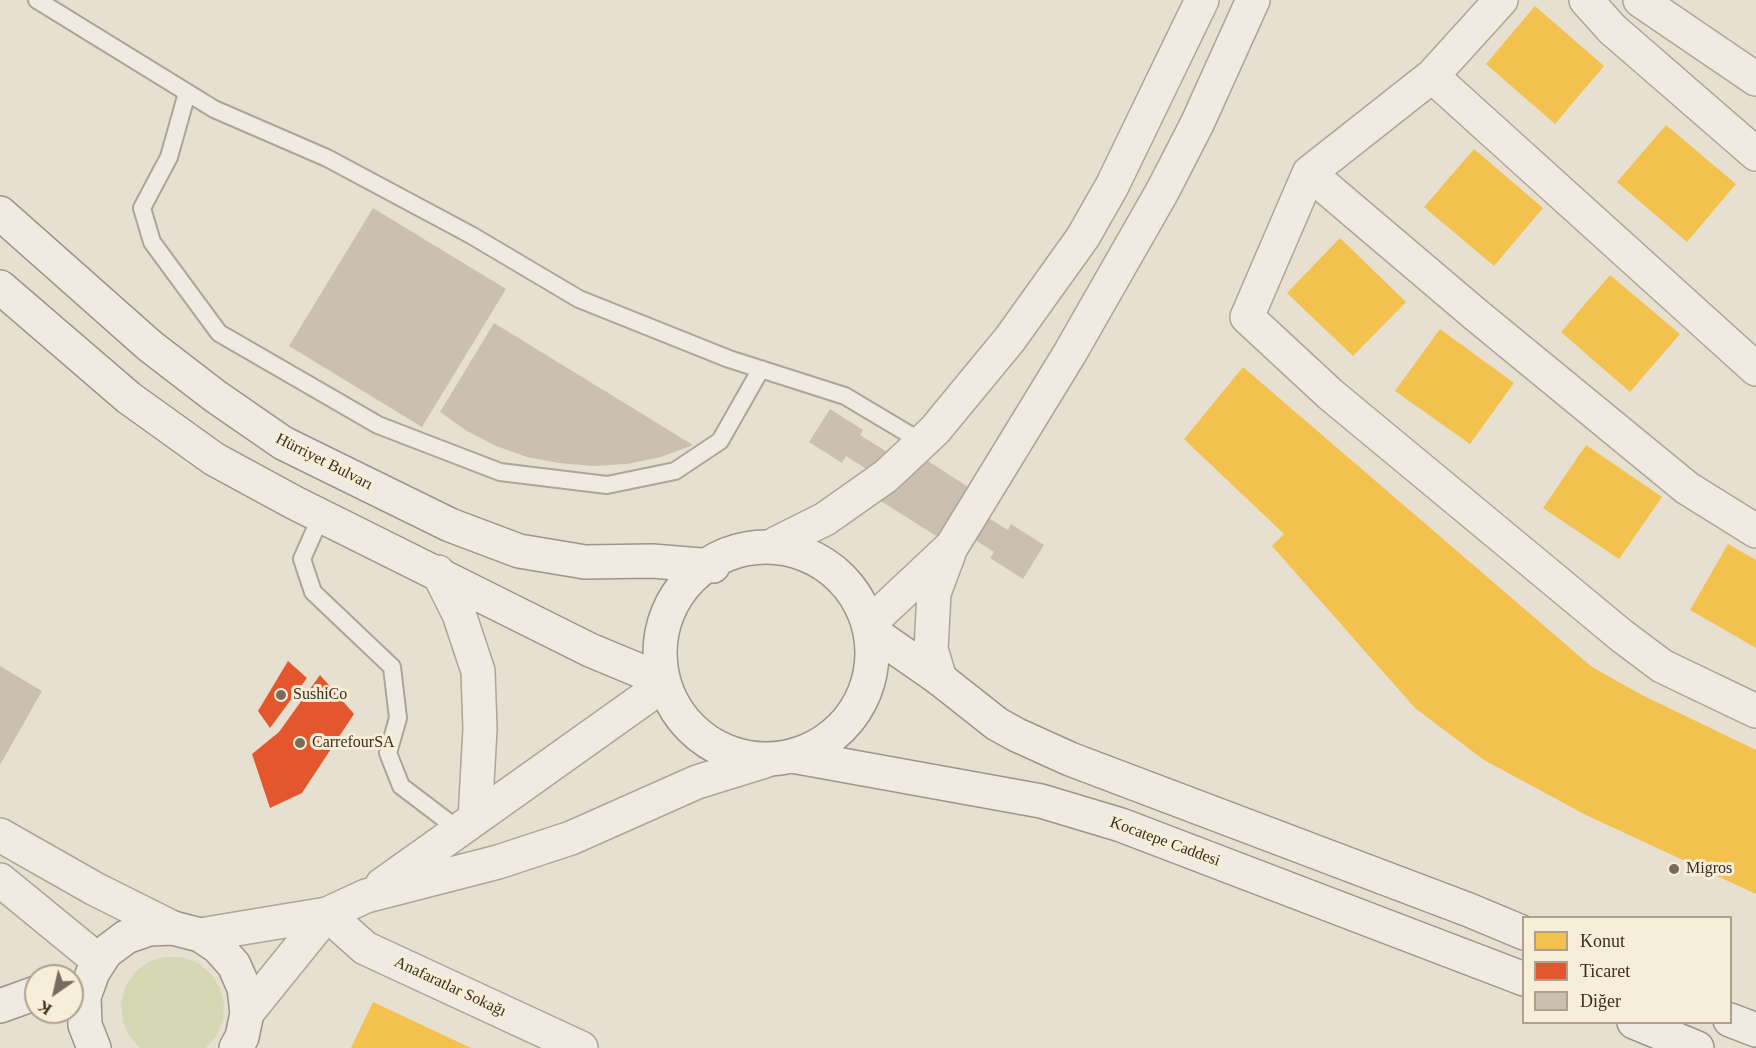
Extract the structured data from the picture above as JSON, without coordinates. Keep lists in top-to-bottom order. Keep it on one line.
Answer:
{"streets":{"street":["Hürriyet Bulvarı","Kocatepe Caddesi","Anafaratlar Sokağı"]},"crossings":[["Hürriyet Bulvarı","Kocatepe Caddesi"]],"places":["SushiCo","CarrefourSA","Migros"],"legend":["Konut","Ticaret","Diğer"],"north":"bottom left"}
